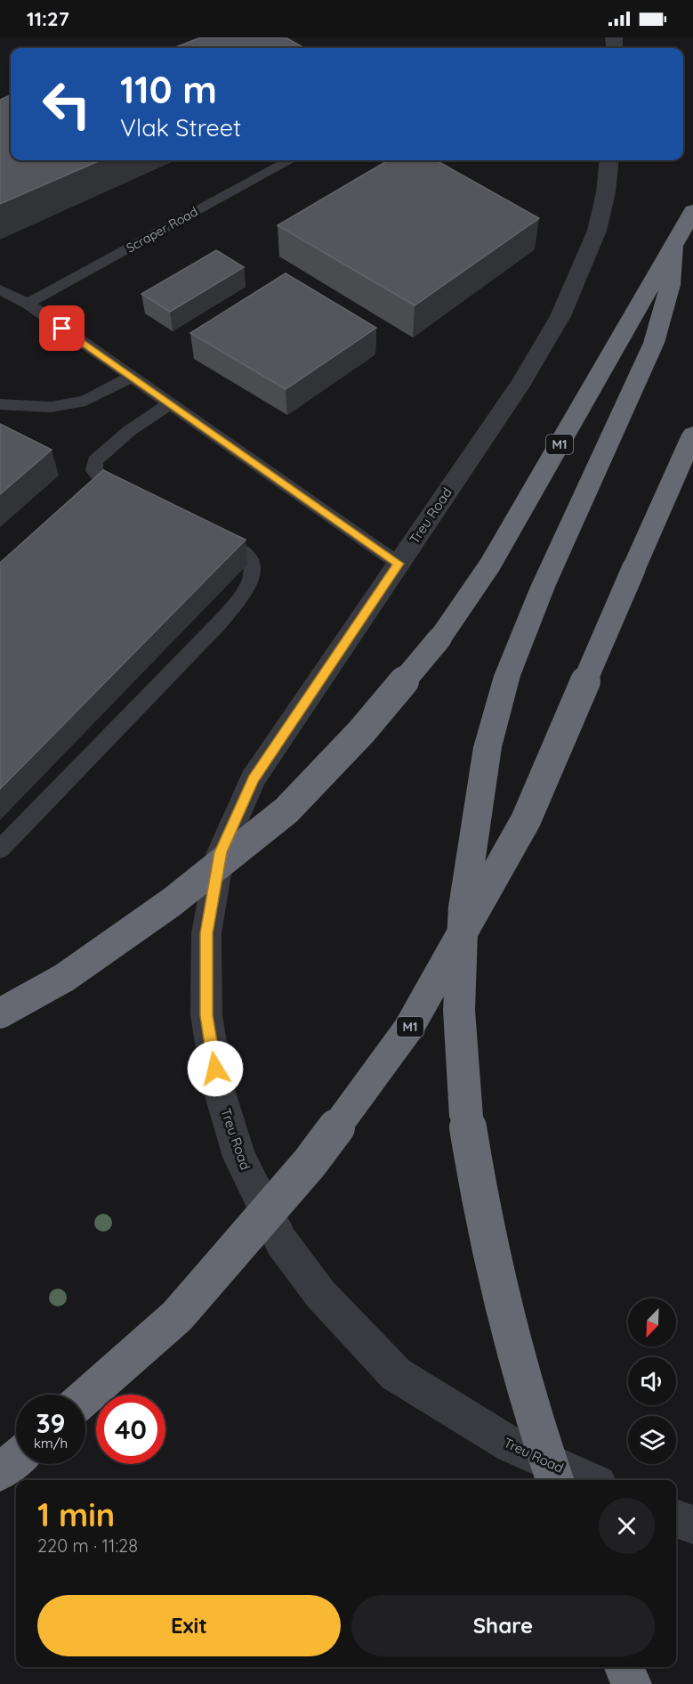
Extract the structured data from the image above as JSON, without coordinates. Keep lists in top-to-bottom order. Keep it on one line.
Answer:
{"streets":{"highway":["M1"],"street":["Treu Road"],"lane":["Scraper Road"]},"north":"bottom left","page":{"status":"11:27","turn":["110 m","Vlak Street"],"speed":"39 km/h","limit":"40","heading":["1 min","220 m · 11:28"],"buttons":["Exit","Share"]}}
